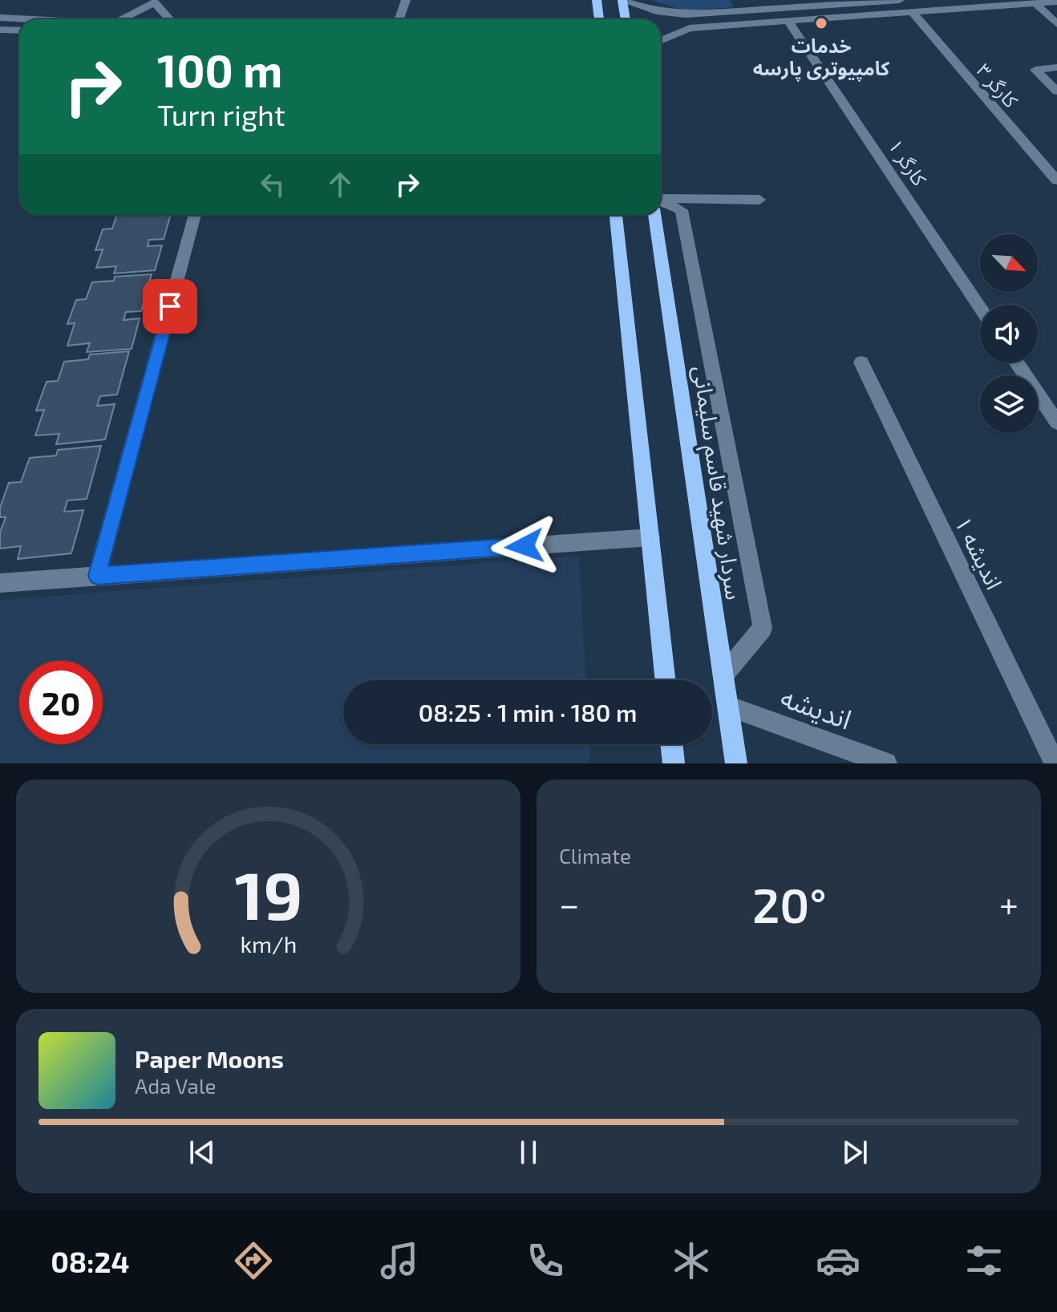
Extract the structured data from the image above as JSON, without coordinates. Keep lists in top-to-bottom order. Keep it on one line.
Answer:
{"streets":{"main road":["سردار شهید قاسم سلیمانی"],"street":["کارگر ۳","کارگر ۱","اندیشه ۱","اندیشه"]},"crossings":[["سردار شهید قاسم سلیمانی","اندیشه"]],"places":["خدمات کامپیوتری پارسه"],"north":"bottom right","page":{"turn":["100 m","Turn right"],"limit":"20","trip":"08:25 · 1 min · 180 m","tile":"Climate","heat":["−","20°","+"],"song":["Paper Moons","Ada Vale"],"tabs":"08:24","gauge":["19","km/h"]}}
